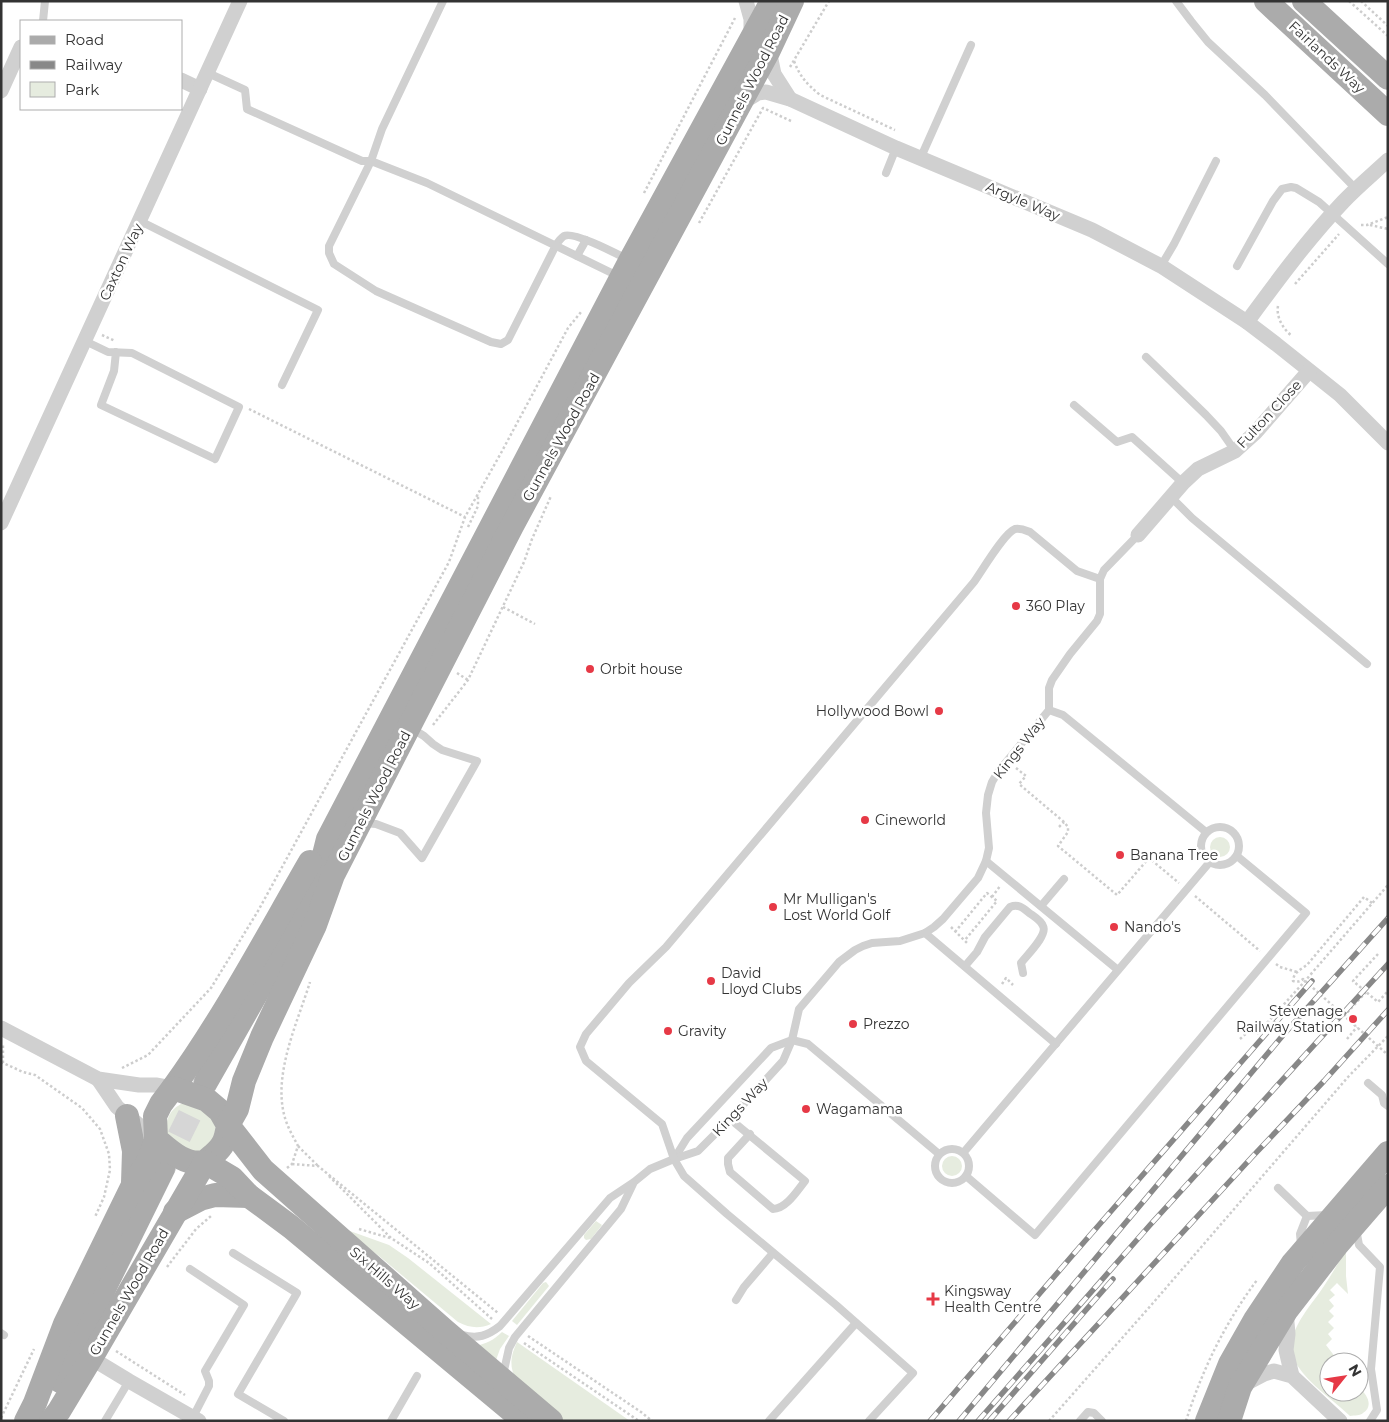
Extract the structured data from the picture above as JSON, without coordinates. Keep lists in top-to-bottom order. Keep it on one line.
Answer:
{"streets":{"main road":["Fairlands Way","Gunnels Wood Road","Six Hills Way"],"street":["Argyle Way","Caxton Way","Fulton Close"],"lane":["Kings Way"]},"crossings":[["Gunnels Wood Road","Argyle Way"],["Gunnels Wood Road","Six Hills Way"],["Argyle Way","Fulton Close"]],"places":{"other":["360 Play","Orbit house","Hollywood Bowl","Cineworld","Banana Tree","Mr Mulligan's Lost World Golf","Nando's","David Lloyd Clubs","Stevenage Railway Station","Prezzo","Gravity","Wagamama"],"health":["Kingsway Health Centre"]},"legend":["Road","Railway","Park"],"north":"top right"}
